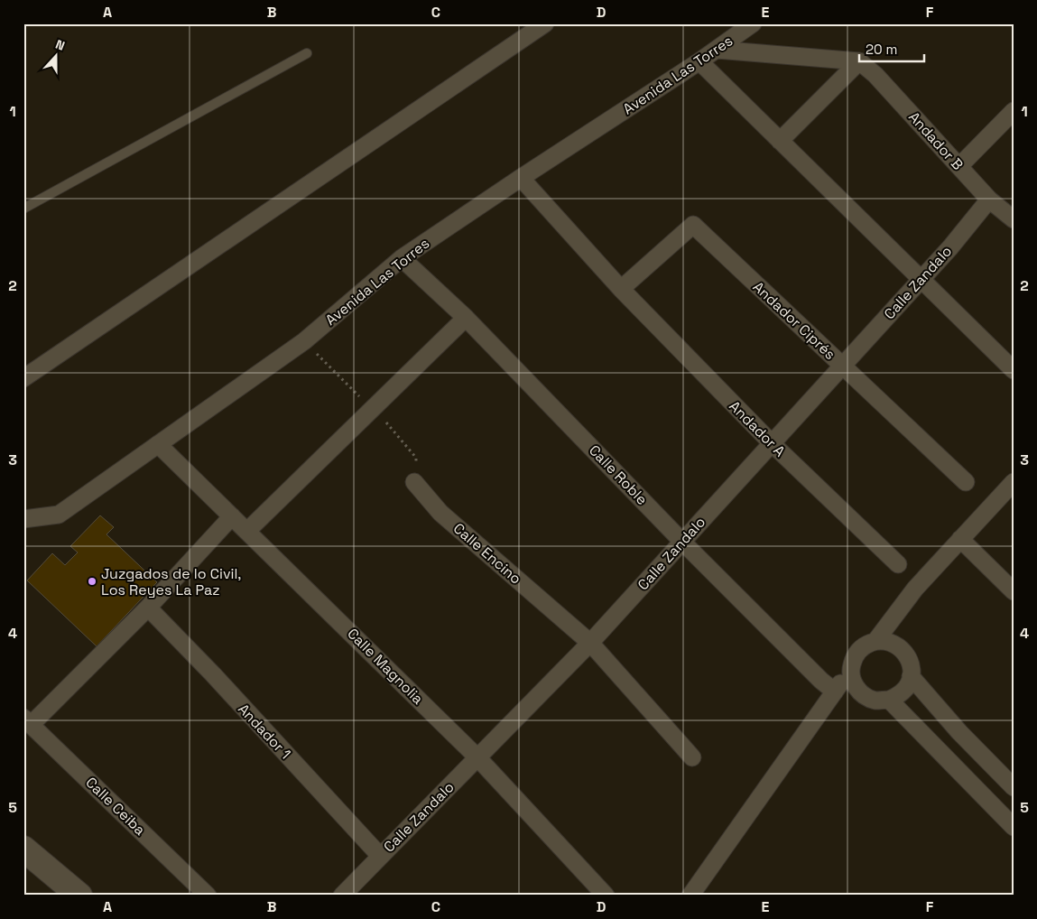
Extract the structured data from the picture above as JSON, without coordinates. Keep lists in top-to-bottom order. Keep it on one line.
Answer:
{"streets":{"street":["Avenida Las Torres","Andador B","Calle Zandalo","Andador Ciprés","Andador A","Calle Roble","Calle Encino","Calle Magnolia","Andador 1","Calle Ceiba"]},"crossings":[["Avenida Las Torres","Andador A"],["Avenida Las Torres","Calle Roble"],["Avenida Las Torres","Calle Magnolia"],["Andador B","Calle Zandalo"],["Calle Zandalo","Andador Ciprés"],["Calle Zandalo","Andador A"],["Calle Zandalo","Calle Roble"],["Calle Zandalo","Calle Encino"],["Calle Zandalo","Calle Magnolia"],["Calle Zandalo","Andador 1"],["Andador Ciprés","Andador A"]],"places":["Juzgados de lo Civil, Los Reyes La Paz"],"scale_bar":"20 m","north":"top","grid":{"columns":["A","B","C","D","E","F"],"rows":["1","2","3","4","5"]}}
